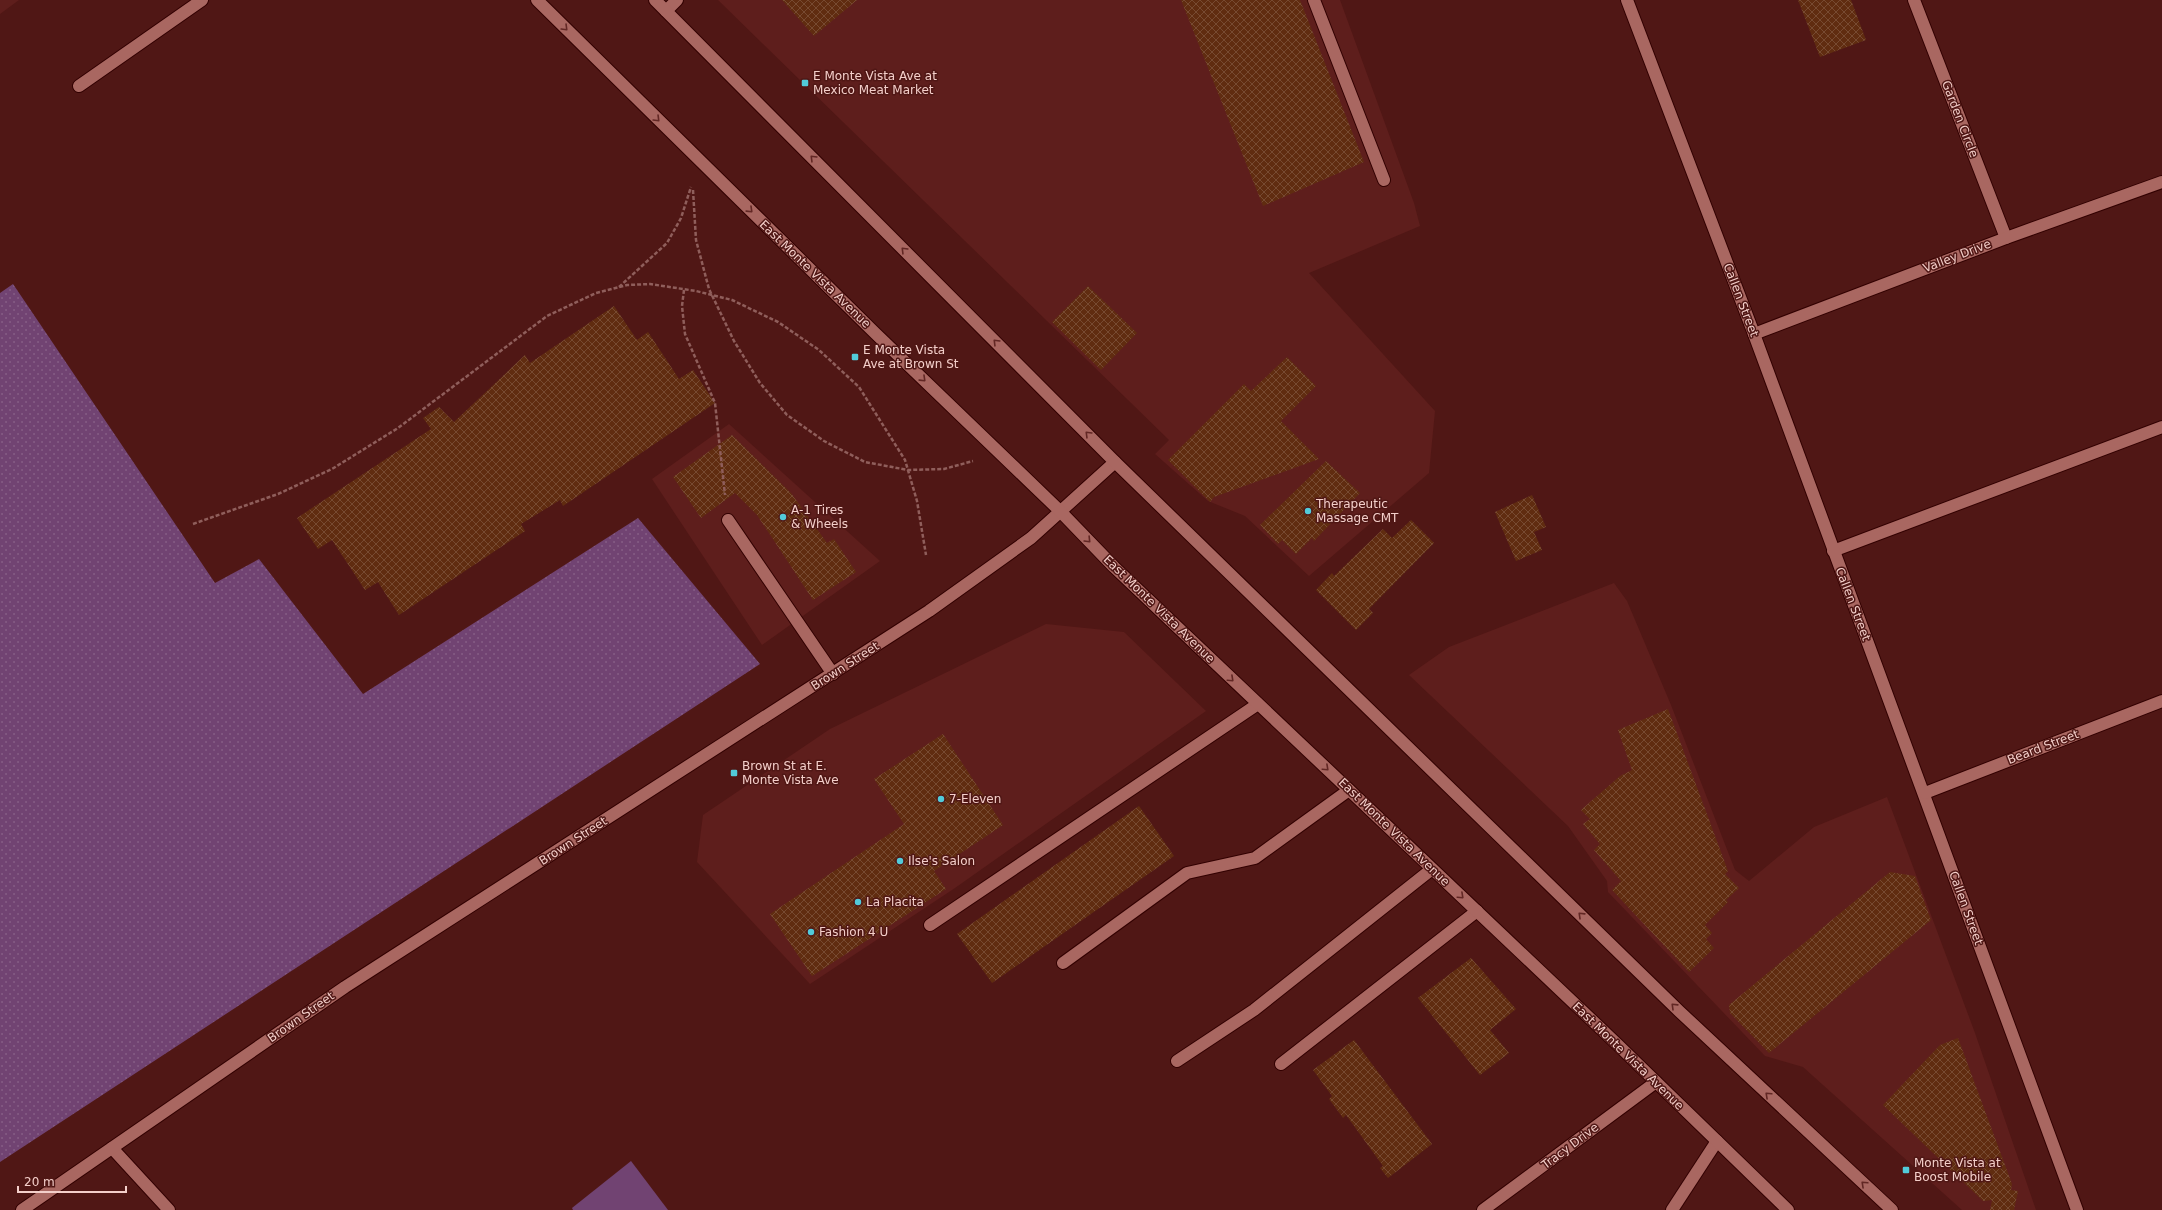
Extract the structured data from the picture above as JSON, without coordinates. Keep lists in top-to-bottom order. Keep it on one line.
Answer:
{"streets":{"street":["Garden Circle","Valley Drive","East Monte Vista Avenue","Callen Street","Brown Street","Beard Street","Tracy Drive"]},"crossings":[["Garden Circle","Valley Drive"],["Valley Drive","Callen Street"],["East Monte Vista Avenue","Brown Street"],["East Monte Vista Avenue","Tracy Drive"],["Callen Street","Beard Street"]],"places":{"transit":["E Monte Vista Ave at Mexico Meat Market","E Monte Vista Ave at Brown St","Brown St at E. Monte Vista Ave","Monte Vista at Boost Mobile"],"other":["Therapeutic Massage CMT","A-1 Tires & Wheels","7-Eleven","Ilse's Salon","La Placita","Fashion 4 U"]},"scale_bar":"20 m"}
